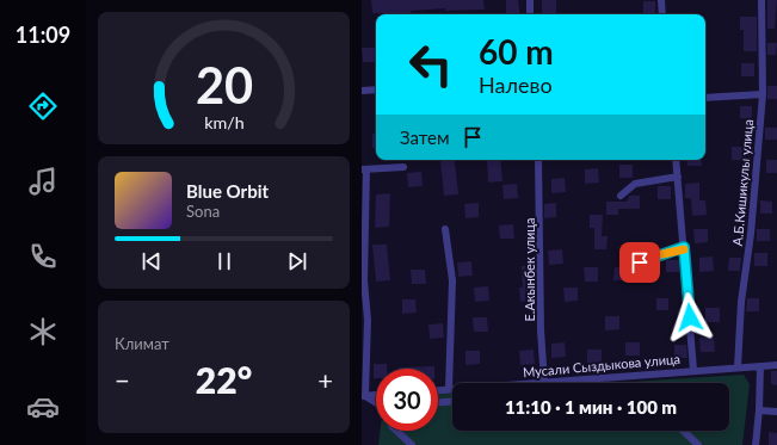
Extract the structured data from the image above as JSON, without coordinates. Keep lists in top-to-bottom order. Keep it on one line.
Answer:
{"streets":{"street":["А.Б.Кишикулы улица","Е.Акынбек улица","Мусали Сыздыкова улица"]},"crossings":[["А.Б.Кишикулы улица","Мусали Сыздыкова улица"],["Е.Акынбек улица","Мусали Сыздыкова улица"]],"page":{"tabs":"11:09","turn":["60 m","Налево"],"then":"Затем","song":["Blue Orbit","Sona"],"tile":"Климат","heat":["−","22°","+"],"limit":"30","trip":"11:10 · 1 мин · 100 m","gauge":["20","km/h"]}}
